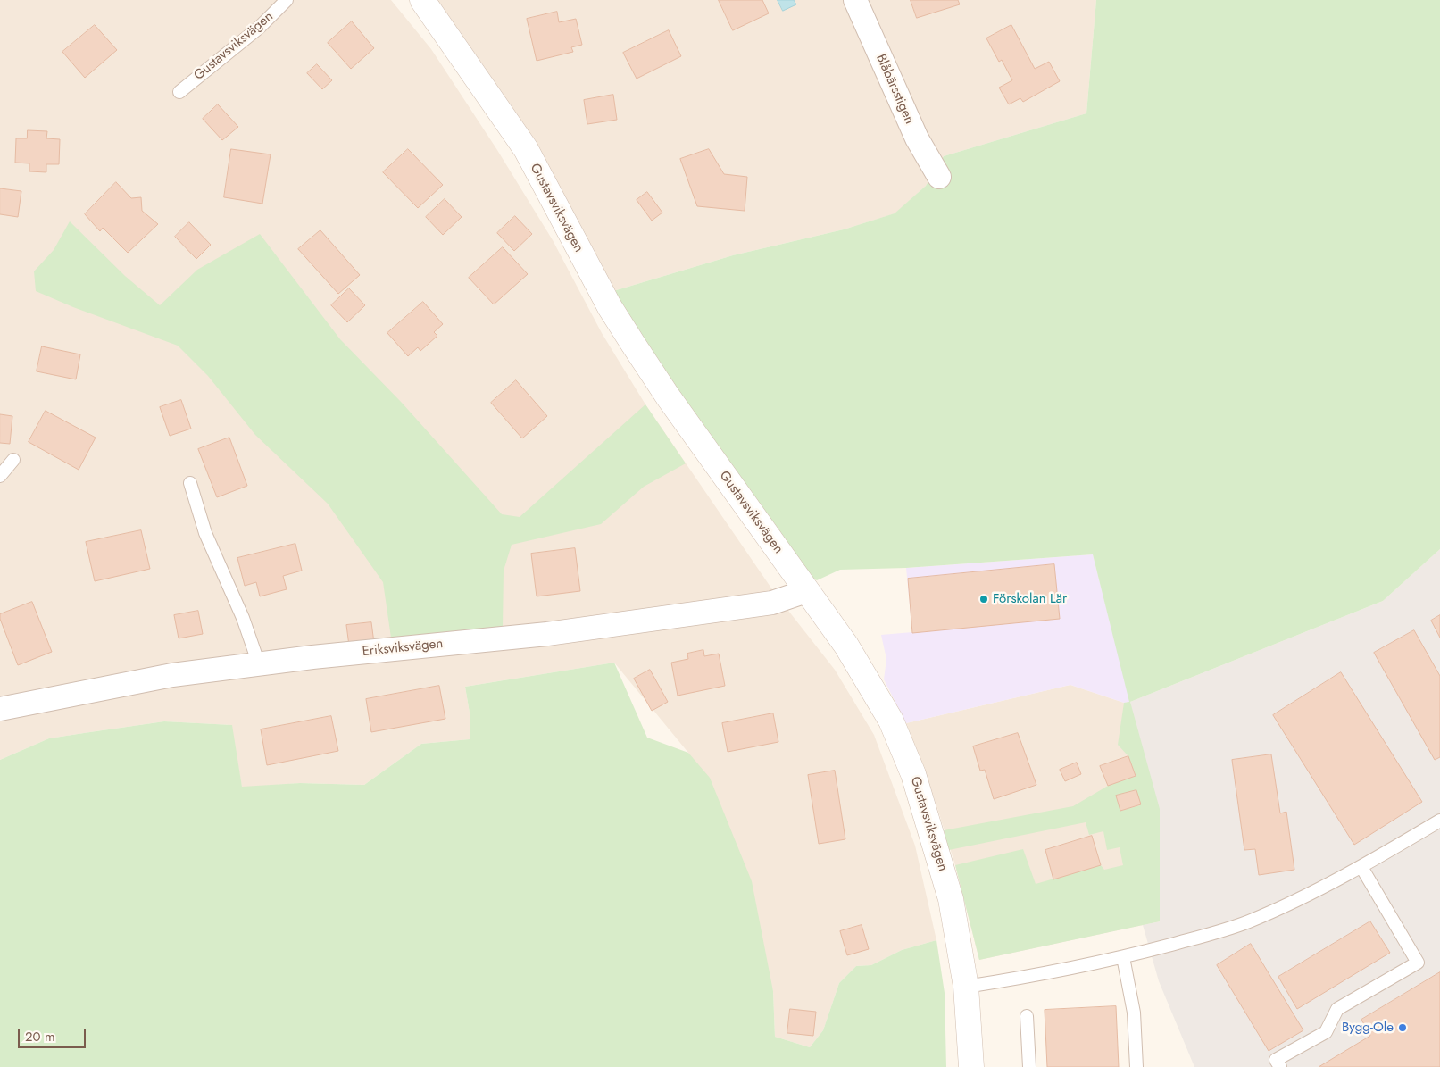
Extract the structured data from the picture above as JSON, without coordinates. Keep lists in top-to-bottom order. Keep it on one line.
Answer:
{"streets":{"street":["Gustavsviksvägen","Blåbärsstigen","Eriksviksvägen"]},"crossings":[["Gustavsviksvägen","Eriksviksvägen"]],"places":["Förskolan Lär","Bygg-Ole"],"scale_bar":"20 m"}
